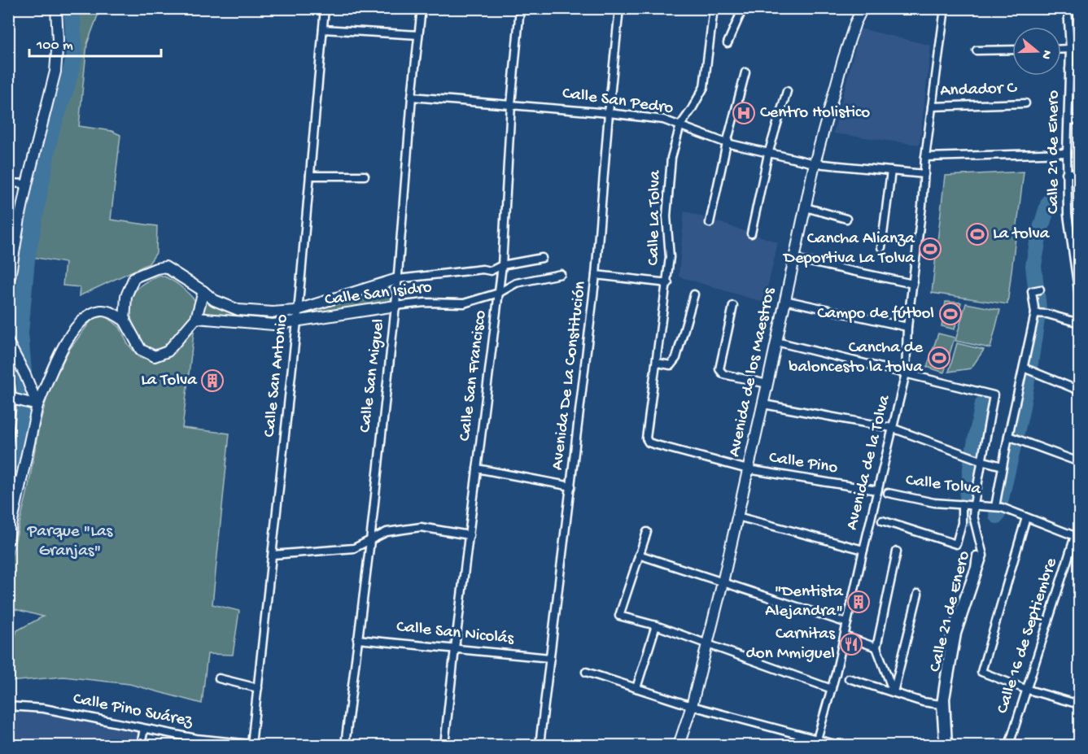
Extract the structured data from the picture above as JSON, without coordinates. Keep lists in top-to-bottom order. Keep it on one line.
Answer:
{"streets":{"street":["Andador C","Calle San Pedro","Calle 21 de Enero","Calle La Tolva","Calle San Isidro","Avenida de los Maestros","Calle San Antonio","Calle San Miguel","Calle San Francisco","Avenida De La Constitución","Avenida de la Tolva","Calle Pino","Calle Tolva","Calle San Nicolás","Calle 16 de Septiembre","Calle Pino Suárez"]},"crossings":[["Andador C","Avenida de la Tolva"],["Calle San Pedro","Calle La Tolva"],["Calle San Pedro","Avenida de los Maestros"],["Calle San Pedro","Calle San Miguel"],["Calle San Pedro","Calle San Francisco"],["Calle San Pedro","Avenida De La Constitución"],["Calle San Pedro","Avenida de la Tolva"],["Calle 21 de Enero","Calle Tolva"],["Calle La Tolva","Calle Pino"],["Calle San Isidro","Calle San Antonio"],["Calle San Isidro","Calle San Miguel"],["Calle San Isidro","Calle San Francisco"],["Avenida de los Maestros","Calle Pino"],["Calle San Antonio","Calle Pino Suárez"],["Calle San Miguel","Calle San Nicolás"],["Calle San Francisco","Calle San Nicolás"],["Avenida De La Constitución","Calle San Nicolás"],["Avenida de la Tolva","Calle Pino"],["Calle Tolva","Calle 16 de Septiembre"]],"parks":["Parque \"Las Granjas\""],"places":{"hospital":["Centro Holistico"],"sports":["La tolva","Cancha Alianza Deportiva La Tolva","Campo de fútbol","Cancha de baloncesto la tolva"],"building":["La Tolva","\"Dentista Alejandra\""],"restaurant":["Carnitas don Mmiguel"]},"scale_bar":"100 m","north":"right"}
